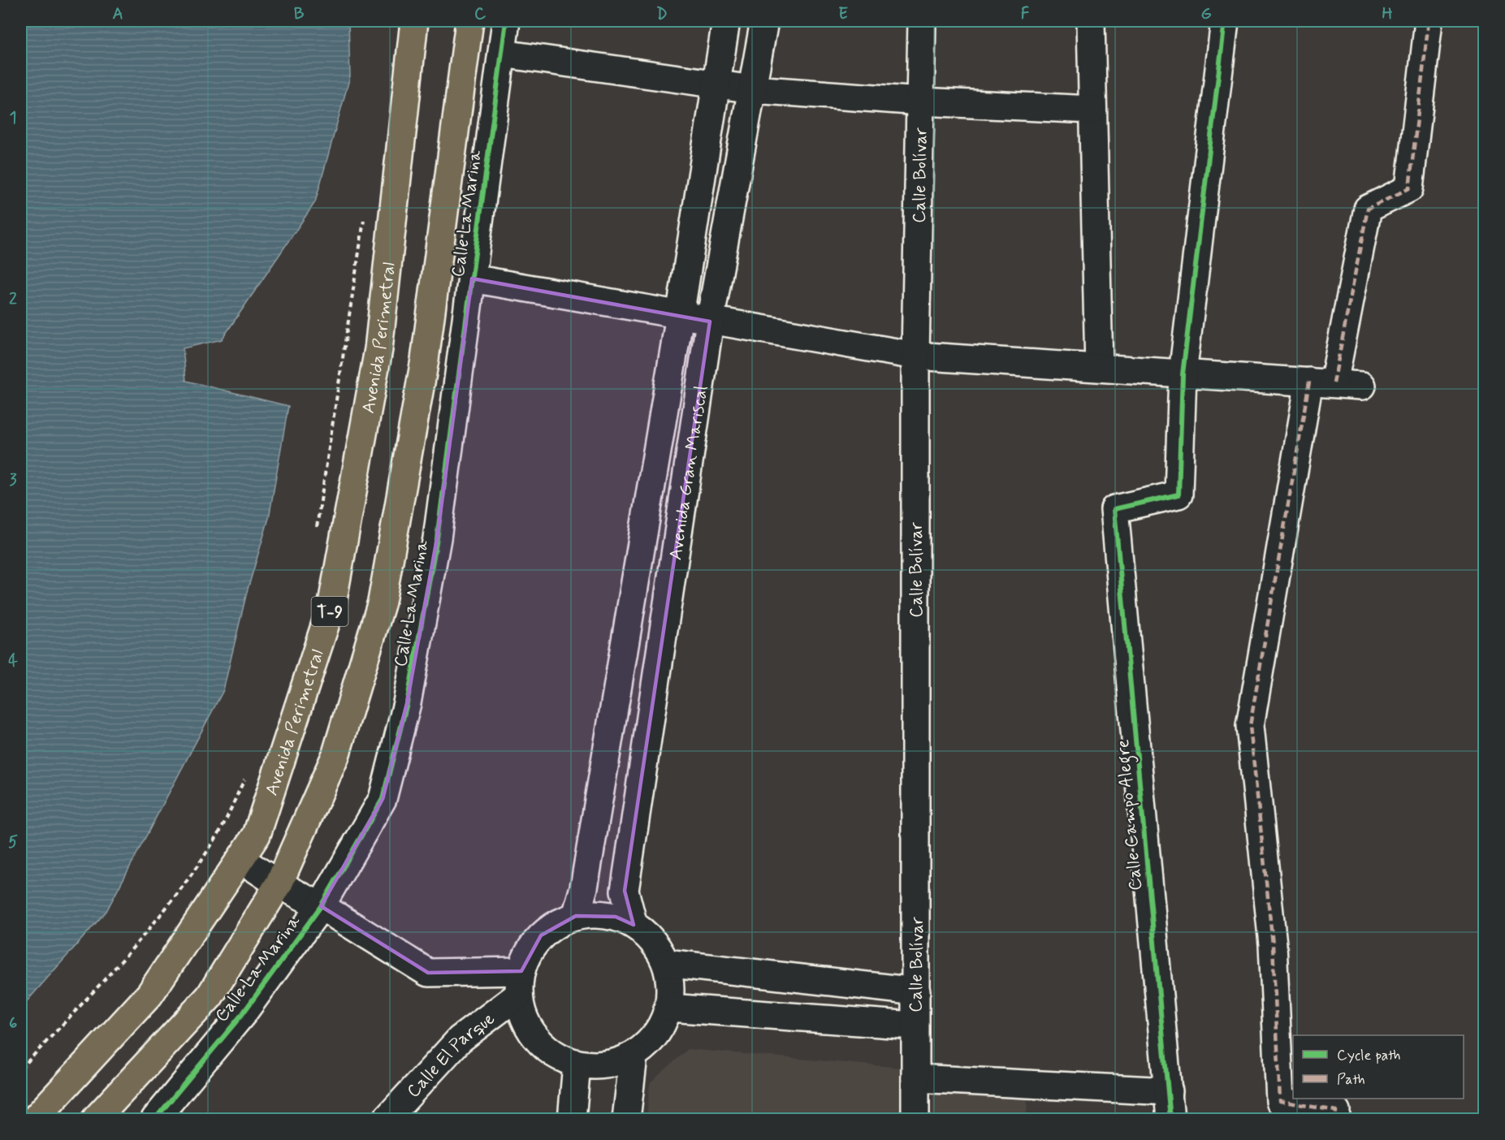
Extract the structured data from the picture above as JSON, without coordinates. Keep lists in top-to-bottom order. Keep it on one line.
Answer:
{"streets":{"main road":["Avenida Perimetral","T-9"],"street":["Calle Bolívar","Calle La Marina","Avenida Gran Mariscal","Calle Campo Alegre","Calle El Parque"]},"crossings":[["Avenida Gran Mariscal","Calle El Parque"]],"legend":["Cycle path","Path"],"grid":{"columns":["A","B","C","D","E","F","G","H"],"rows":["1","2","3","4","5","6"]}}
